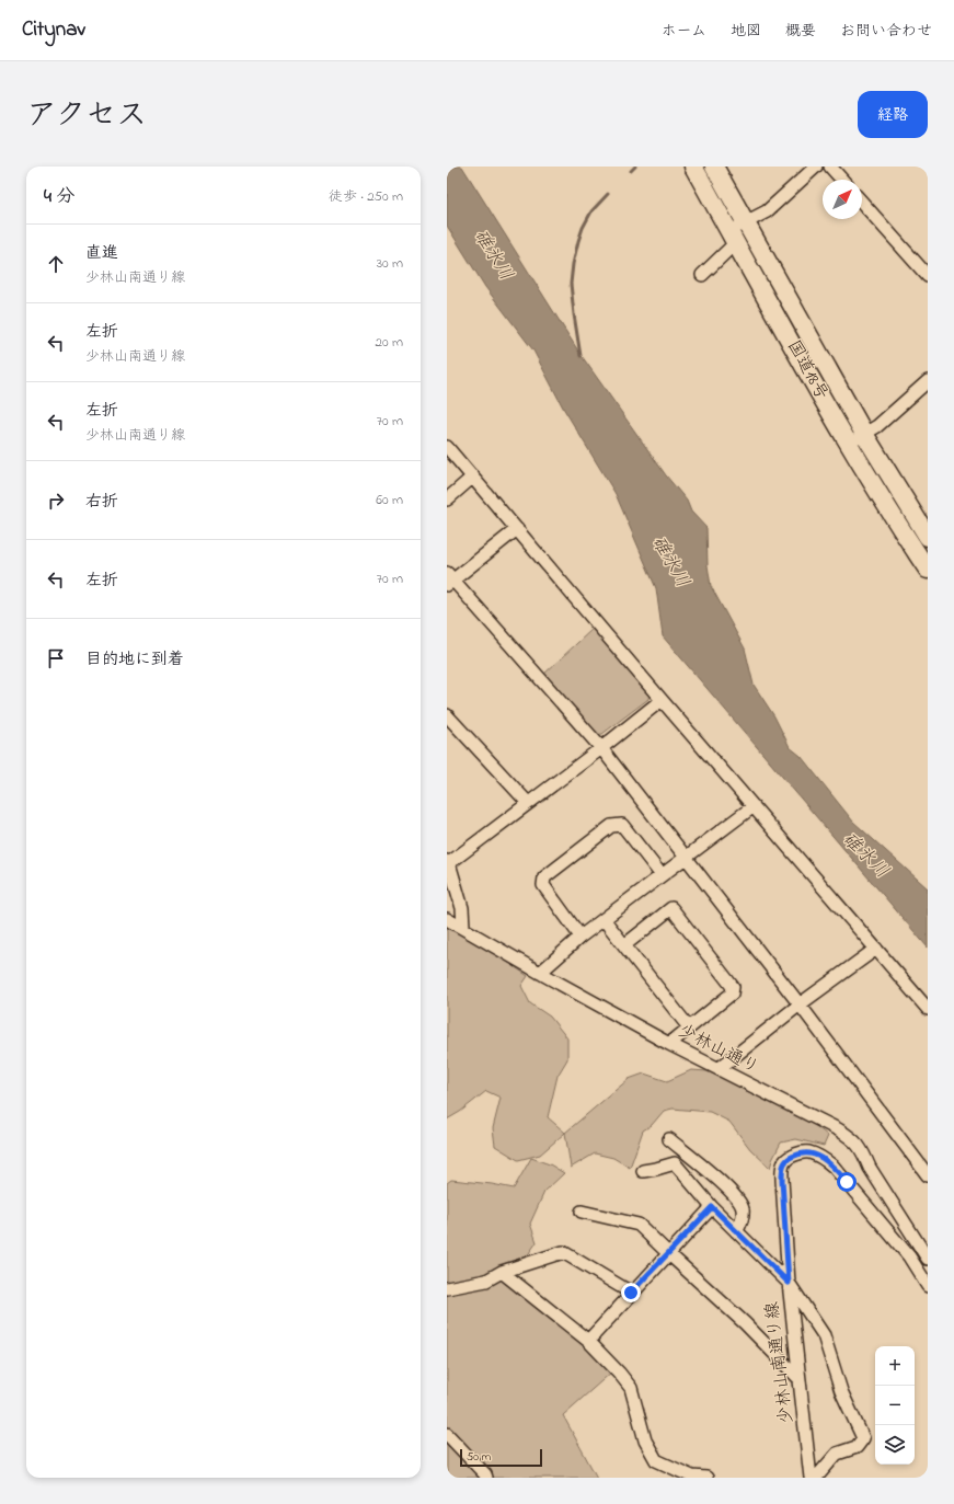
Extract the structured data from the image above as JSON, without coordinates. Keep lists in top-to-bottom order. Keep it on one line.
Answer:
{"streets":{"highway":["国道18号"],"street":["少林山通り","少林山南通り線"]},"water":["碓氷川"],"scale_bar":"50 m","north":"top right","page":{"header":"Citynav","nav":["ホーム","地図","概要","お問い合わせ"],"title":"アクセス","buttons":"経路","heading":["4 分","徒歩 · 250 m"],"list":[["直進","少林山南通り線","30 m"],["左折","少林山南通り線","20 m"],["左折","少林山南通り線","70 m"],["右折","60 m"],["左折","70 m"],"目的地に到着"],"map_buttons":["+","−"],"scale":"50 m"}}
